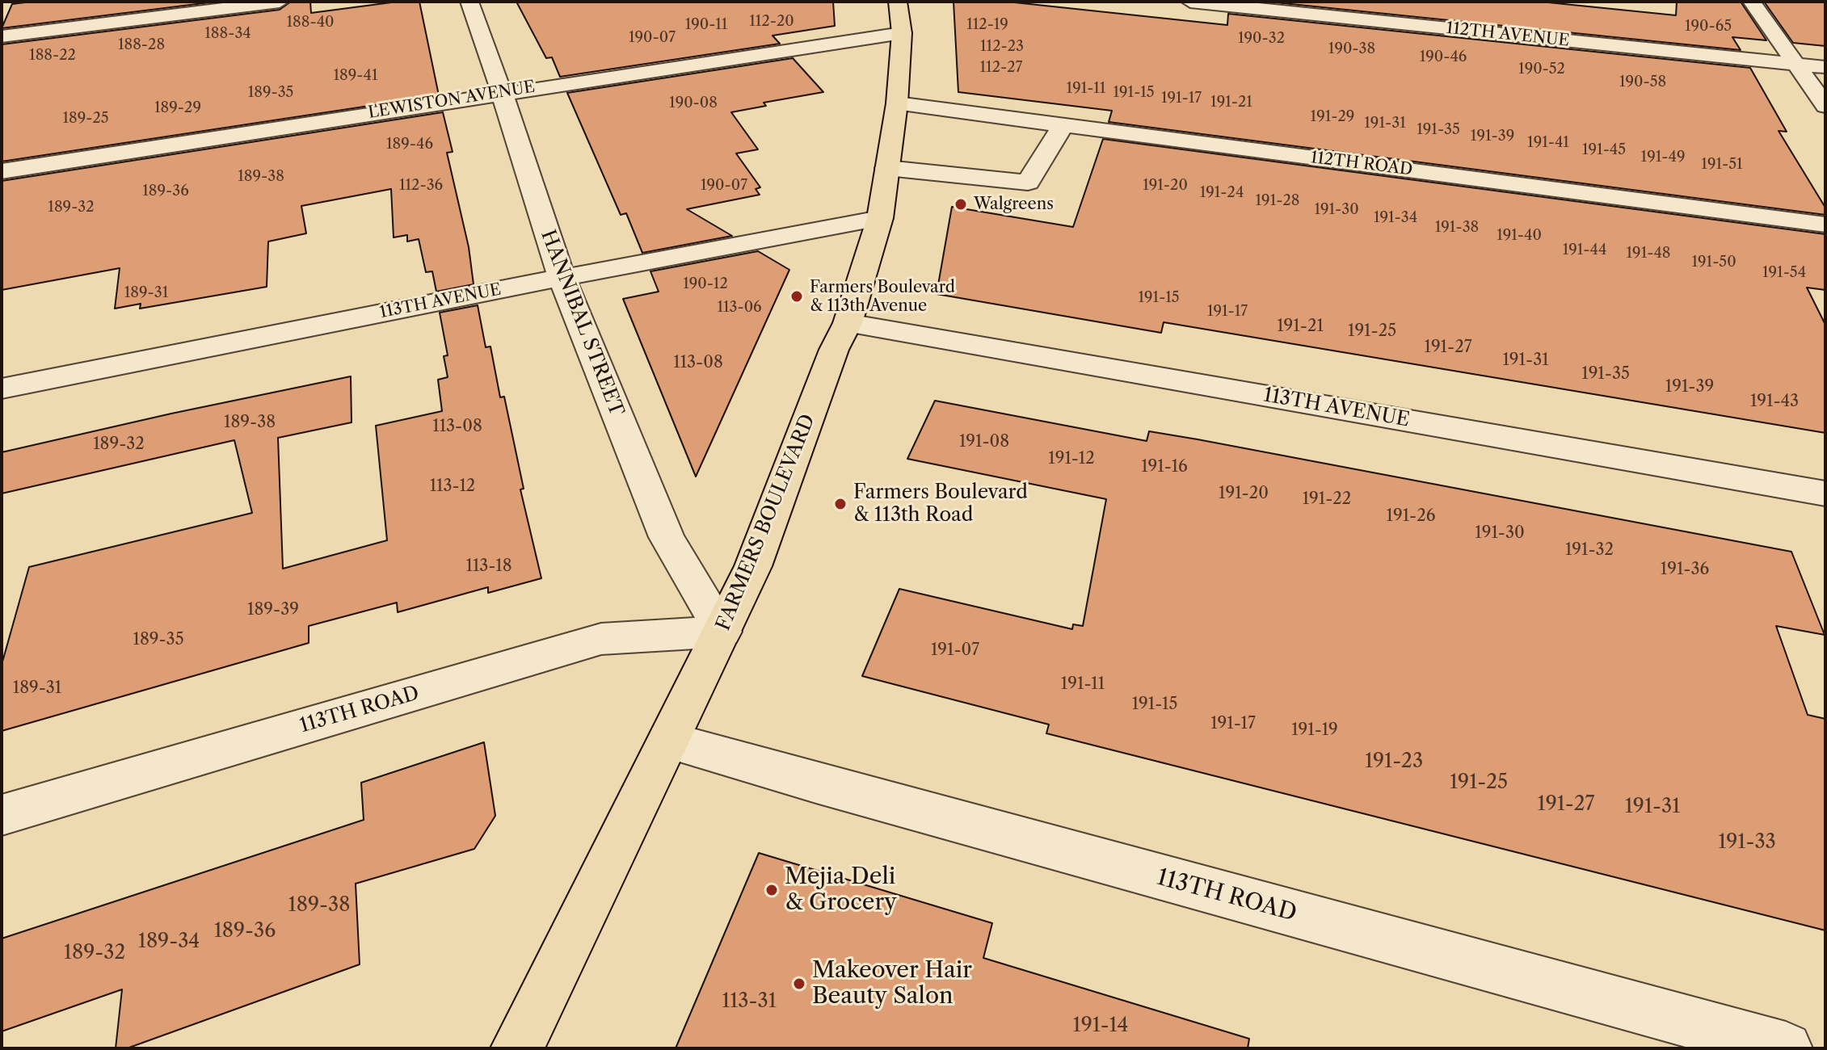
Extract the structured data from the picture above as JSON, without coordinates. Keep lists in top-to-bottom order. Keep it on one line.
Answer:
{"streets":{"main road":["FARMERS BOULEVARD"],"street":["112TH AVENUE","LEWISTON AVENUE","112TH ROAD","113TH AVENUE","HANNIBAL STREET","113TH ROAD"]},"crossings":[["LEWISTON AVENUE","HANNIBAL STREET"],["LEWISTON AVENUE","FARMERS BOULEVARD"],["112TH ROAD","FARMERS BOULEVARD"],["113TH AVENUE","HANNIBAL STREET"],["113TH AVENUE","FARMERS BOULEVARD"],["HANNIBAL STREET","FARMERS BOULEVARD"],["HANNIBAL STREET","113TH ROAD"],["FARMERS BOULEVARD","113TH ROAD"]],"places":["Walgreens","Farmers Boulevard & 113th Avenue","Farmers Boulevard & 113th Road","Mejia Deli & Grocery","Makeover Hair Beauty Salon"],"house_numbers":["112-20","188-40","190-11","112-19","190-65","188-34","190-07","190-32","188-28","112-23","190-38","188-22","190-46","112-27","190-52","189-41","190-58","191-11","189-35","191-15","191-17","191-21","190-08","189-29","191-29","189-25","191-31","191-35","191-39","191-41","189-46","191-45","191-49","191-51","189-38","112-36","190-07","191-20","189-36","191-24","191-28","189-32","191-30","191-34","191-38","191-40","191-44","191-48","191-50","191-54","190-12","189-31","191-15","113-06","191-17","191-21","191-25","191-27","191-31","113-08","191-35","191-39","191-43","189-38","113-08","191-08","189-32","191-12","191-16","113-12","191-20","191-22","191-26","191-30","191-32","113-18","191-36","189-39","189-35","191-07","191-11","189-31","191-15","191-17","191-19","191-23","191-25","191-27","191-31","191-33","189-38","189-36","189-34","189-32","113-31","191-14"]}
